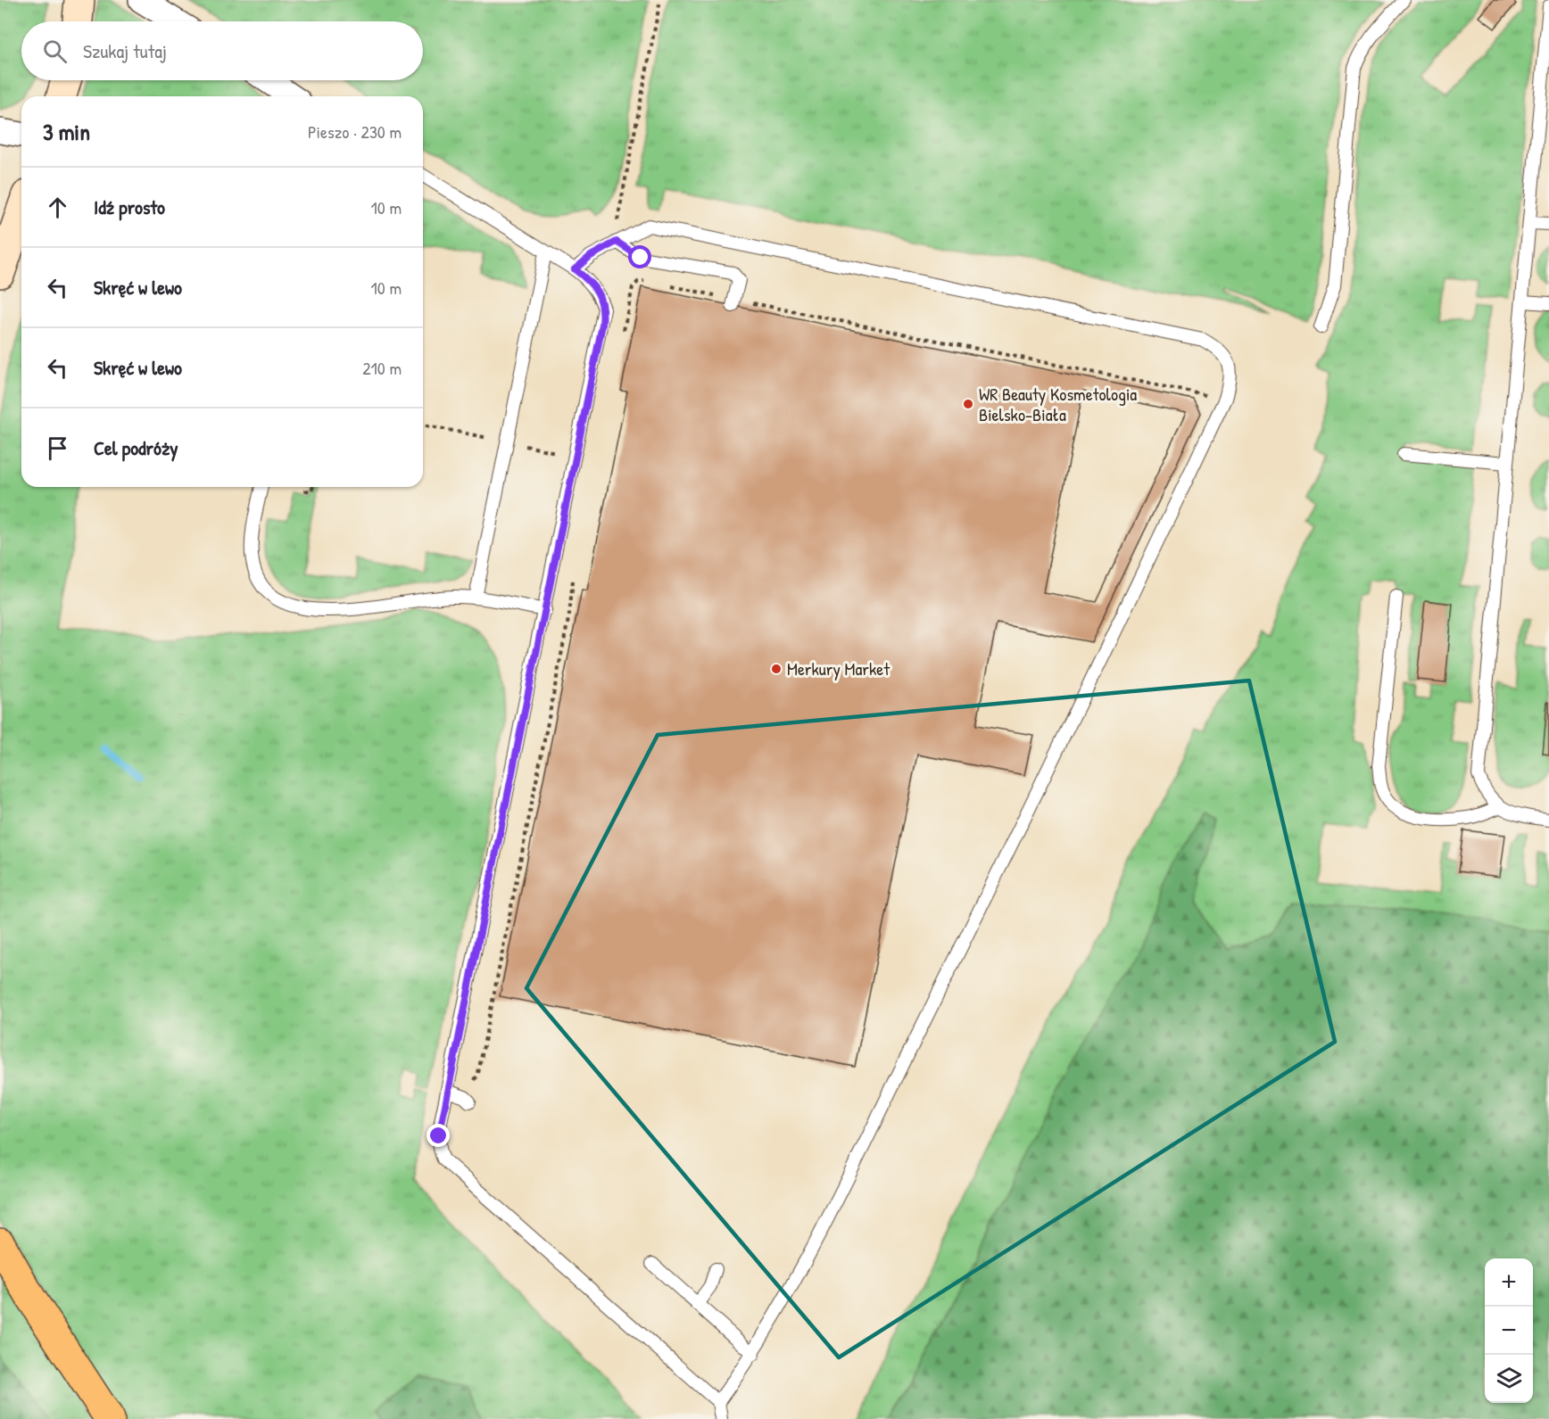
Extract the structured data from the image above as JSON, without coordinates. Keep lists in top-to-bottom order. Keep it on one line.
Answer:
{"places":["WR Beauty Kosmetologia Bielsko-Biała","Merkury Market"],"page":{"search":"Szukaj tutaj","heading":["3 min","Pieszo · 230 m"],"list":[["Idź prosto","10 m"],["Skręć w lewo","10 m"],["Skręć w lewo","210 m"],"Cel podróży"],"map_buttons":["+","−"]}}
